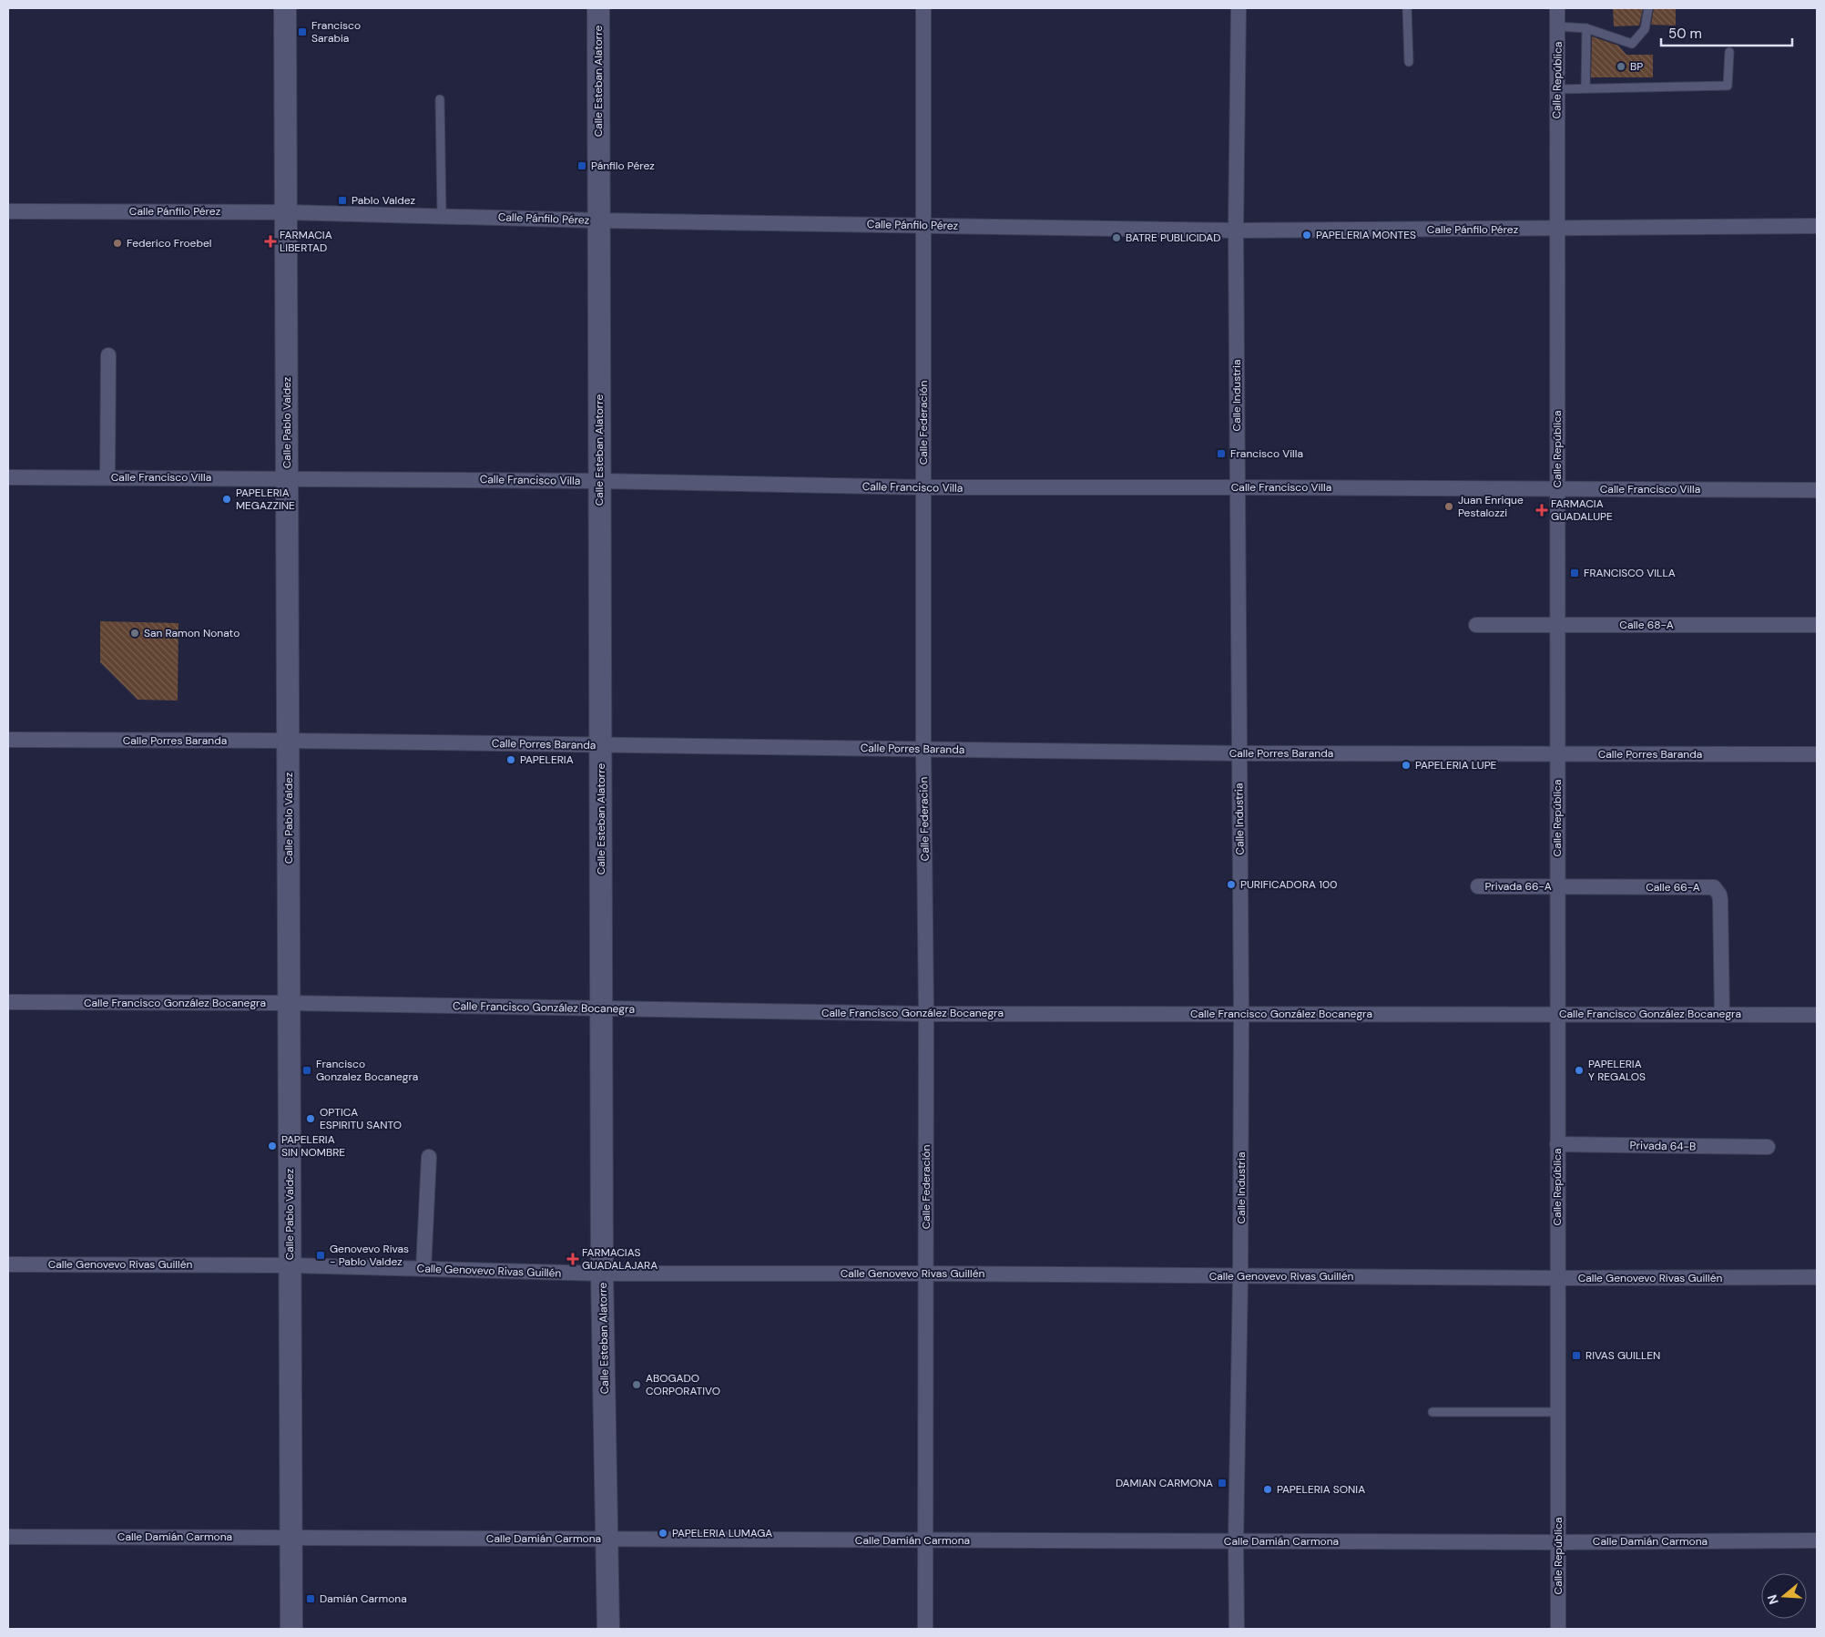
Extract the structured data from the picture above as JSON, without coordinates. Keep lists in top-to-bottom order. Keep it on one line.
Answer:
{"streets":{"street":["Calle República","Calle Esteban Alatorre","Calle Pánfilo Pérez","Calle Industria","Calle Pablo Valdez","Calle Federación","Calle Francisco Villa","Calle 68-A","Calle Porres Baranda","Privada 66-A","Calle 66-A","Calle Francisco González Bocanegra","Privada 64-B","Calle Genovevo Rivas Guillén","Calle Damián Carmona"]},"crossings":[["Calle República","Calle Pánfilo Pérez"],["Calle República","Calle Francisco Villa"],["Calle República","Calle 68-A"],["Calle República","Calle Porres Baranda"],["Calle República","Privada 66-A"],["Calle República","Calle 66-A"],["Calle República","Calle Francisco González Bocanegra"],["Calle República","Privada 64-B"],["Calle República","Calle Genovevo Rivas Guillén"],["Calle República","Calle Damián Carmona"],["Calle Esteban Alatorre","Calle Pánfilo Pérez"],["Calle Esteban Alatorre","Calle Francisco Villa"],["Calle Esteban Alatorre","Calle Porres Baranda"],["Calle Esteban Alatorre","Calle Francisco González Bocanegra"],["Calle Esteban Alatorre","Calle Genovevo Rivas Guillén"],["Calle Esteban Alatorre","Calle Damián Carmona"],["Calle Pánfilo Pérez","Calle Industria"],["Calle Pánfilo Pérez","Calle Pablo Valdez"],["Calle Pánfilo Pérez","Calle Federación"],["Calle Industria","Calle Francisco Villa"],["Calle Industria","Calle Porres Baranda"],["Calle Industria","Calle Francisco González Bocanegra"],["Calle Industria","Calle Genovevo Rivas Guillén"],["Calle Industria","Calle Damián Carmona"],["Calle Pablo Valdez","Calle Francisco Villa"],["Calle Pablo Valdez","Calle Porres Baranda"],["Calle Pablo Valdez","Calle Francisco González Bocanegra"],["Calle Pablo Valdez","Calle Genovevo Rivas Guillén"],["Calle Pablo Valdez","Calle Damián Carmona"],["Calle Federación","Calle Francisco Villa"],["Calle Federación","Calle Porres Baranda"],["Calle Federación","Calle Francisco González Bocanegra"],["Calle Federación","Calle Genovevo Rivas Guillén"],["Calle Federación","Calle Damián Carmona"],["Privada 66-A","Calle 66-A"],["Calle 66-A","Calle Francisco González Bocanegra"]],"places":{"transit":["Francisco Sarabia","Pánfilo Pérez","Pablo Valdez","Francisco Villa","FRANCISCO VILLA","Francisco Gonzalez Bocanegra","Genovevo Rivas - Pablo Valdez","RIVAS GUILLEN","DAMIAN CARMONA","Damián Carmona"],"other":["BP","PAPELERIA MONTES","BATRE PUBLICIDAD","Federico Froebel","PAPELERIA MEGAZZINE","Juan Enrique Pestalozzi","San Ramon Nonato","PAPELERIA","PAPELERIA LUPE","PURIFICADORA 100","PAPELERIA Y REGALOS","OPTICA ESPIRITU SANTO","PAPELERIA SIN NOMBRE","ABOGADO CORPORATIVO","PAPELERIA SONIA","PAPELERIA LUMAGA"],"health":["FARMACIA LIBERTAD","FARMACIA GUADALUPE","FARMACIAS GUADALAJARA"]},"scale_bar":"50 m","north":"left"}
